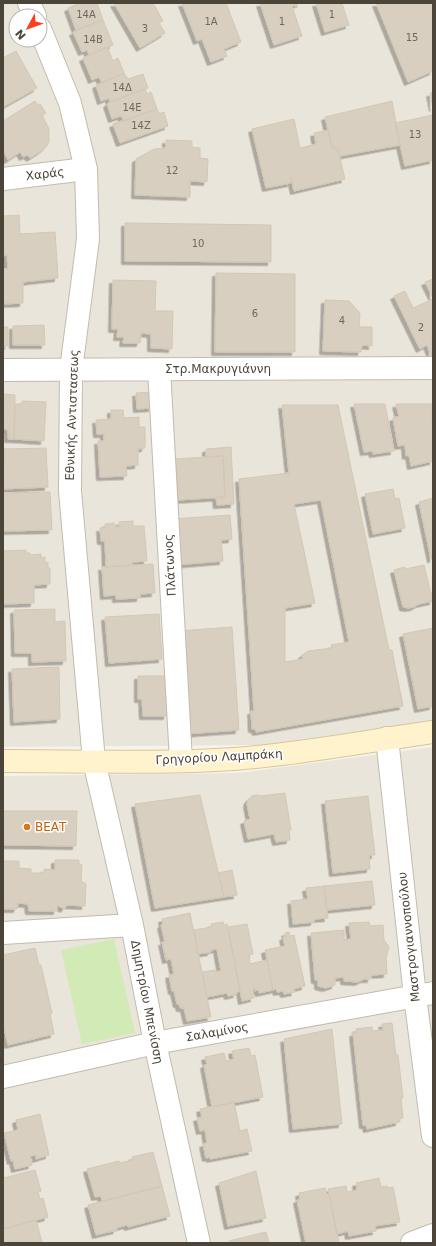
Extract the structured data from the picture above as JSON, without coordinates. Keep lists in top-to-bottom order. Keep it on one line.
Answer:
{"streets":{"main road":["Γρηγορίου Λαμπράκη"],"street":["Χαράς","Στρ.Μακρυγιάννη","Εθνικής Αντιστασεως","Πλάτωνος","Μαστρογιαννοπούλου","Δημητρίου Μπενίσση","Σαλαμίνος"]},"crossings":[["Χαράς","Εθνικής Αντιστασεως"],["Στρ.Μακρυγιάννη","Εθνικής Αντιστασεως"],["Στρ.Μακρυγιάννη","Πλάτωνος"],["Εθνικής Αντιστασεως","Γρηγορίου Λαμπράκη"],["Εθνικής Αντιστασεως","Δημητρίου Μπενίσση"],["Πλάτωνος","Γρηγορίου Λαμπράκη"],["Γρηγορίου Λαμπράκη","Μαστρογιαννοπούλου"],["Γρηγορίου Λαμπράκη","Δημητρίου Μπενίσση"],["Μαστρογιαννοπούλου","Σαλαμίνος"],["Δημητρίου Μπενίσση","Σαλαμίνος"]],"places":["ΒΕΑΤ"],"house_numbers":["14Α","1","1A","1","3","15","14Β","14Δ","14Ε","14Ζ","13","12","10","6","4","2"],"north":"bottom left"}
